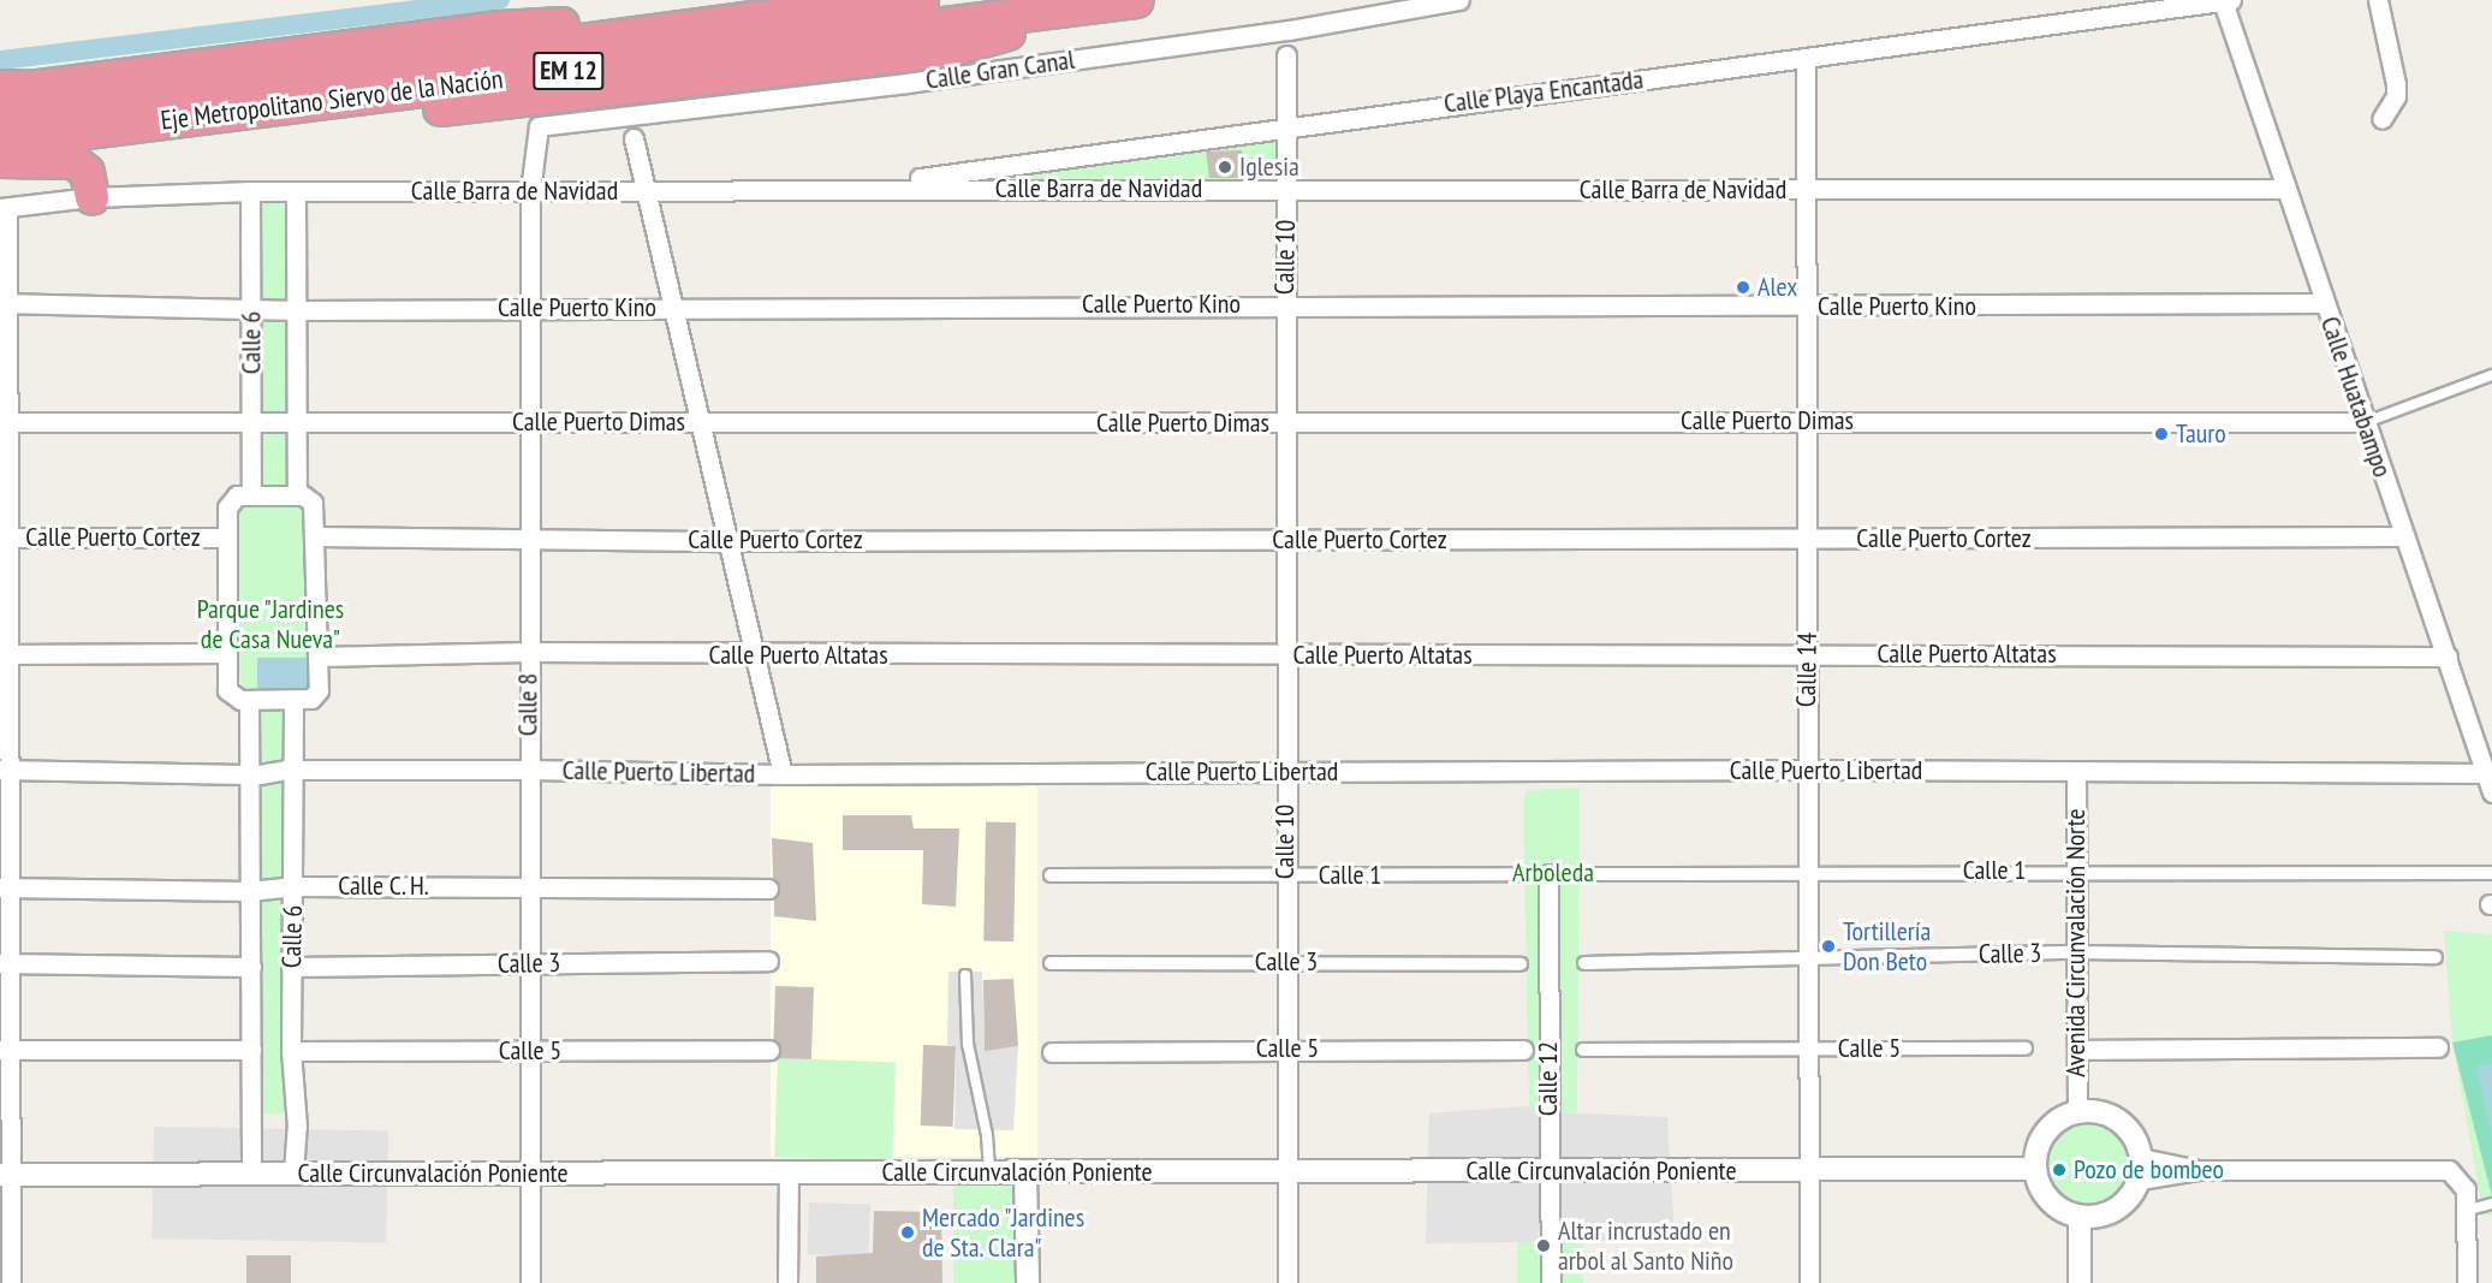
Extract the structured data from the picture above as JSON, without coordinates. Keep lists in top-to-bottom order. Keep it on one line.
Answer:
{"streets":{"highway":["EM 12","Eje Metropolitano Siervo de la Nación"],"street":["Calle Gran Canal","Calle Playa Encantada","Calle Barra de Navidad","Calle 10","Calle Puerto Kino","Calle 6","Calle Huatabampo","Calle Puerto Dimas","Calle Puerto Cortez","Calle Puerto Altatas","Calle 14","Calle 8","Calle Puerto Libertad","Calle 1","Calle C. H.","Avenida Circunvalación Norte","Calle 3","Calle 5","Calle 12","Calle Circunvalación Poniente"]},"crossings":[["Calle Gran Canal","Calle 8"],["Calle Playa Encantada","Calle Barra de Navidad"],["Calle Playa Encantada","Calle 10"],["Calle Playa Encantada","Calle Huatabampo"],["Calle Playa Encantada","Calle 14"],["Calle Barra de Navidad","Calle 10"],["Calle Barra de Navidad","Calle 6"],["Calle Barra de Navidad","Calle Huatabampo"],["Calle Barra de Navidad","Calle 14"],["Calle Barra de Navidad","Calle 8"],["Calle 10","Calle Puerto Kino"],["Calle 10","Calle Puerto Dimas"],["Calle 10","Calle Puerto Cortez"],["Calle 10","Calle Puerto Altatas"],["Calle 10","Calle Puerto Libertad"],["Calle 10","Calle 1"],["Calle 10","Calle 3"],["Calle 10","Calle 5"],["Calle 10","Calle Circunvalación Poniente"],["Calle Puerto Kino","Calle 6"],["Calle Puerto Kino","Calle Huatabampo"],["Calle Puerto Kino","Calle 14"],["Calle Puerto Kino","Calle 8"],["Calle 6","Calle Puerto Dimas"],["Calle 6","Calle Puerto Cortez"],["Calle 6","Calle Puerto Altatas"],["Calle 6","Calle Puerto Libertad"],["Calle 6","Calle C. H."],["Calle 6","Calle 3"],["Calle 6","Calle 5"],["Calle 6","Calle Circunvalación Poniente"],["Calle Huatabampo","Calle Puerto Dimas"],["Calle Huatabampo","Calle Puerto Cortez"],["Calle Huatabampo","Calle Puerto Altatas"],["Calle Huatabampo","Calle Puerto Libertad"],["Calle Puerto Dimas","Calle 14"],["Calle Puerto Dimas","Calle 8"],["Calle Puerto Cortez","Calle 14"],["Calle Puerto Cortez","Calle 8"],["Calle Puerto Altatas","Calle 14"],["Calle Puerto Altatas","Calle 8"],["Calle 14","Calle Puerto Libertad"],["Calle 14","Calle 1"],["Calle 14","Calle 3"],["Calle 14","Calle 5"],["Calle 14","Calle Circunvalación Poniente"],["Calle 8","Calle Puerto Libertad"],["Calle 8","Calle C. H."],["Calle 8","Calle 3"],["Calle 8","Calle 5"],["Calle 8","Calle Circunvalación Poniente"],["Calle Puerto Libertad","Avenida Circunvalación Norte"],["Calle 1","Avenida Circunvalación Norte"],["Avenida Circunvalación Norte","Calle 3"],["Avenida Circunvalación Norte","Calle Circunvalación Poniente"],["Calle 12","Calle Circunvalación Poniente"]],"parks":["Parque \"Jardines de Casa Nueva\"","Arboleda"],"places":["Iglesia","Alex","Tauro","Tortillería Don Beto","Pozo de bombeo","Mercado \"Jardines de Sta. Clara\"","Altar incrustado en arbol al Santo Niño"]}
